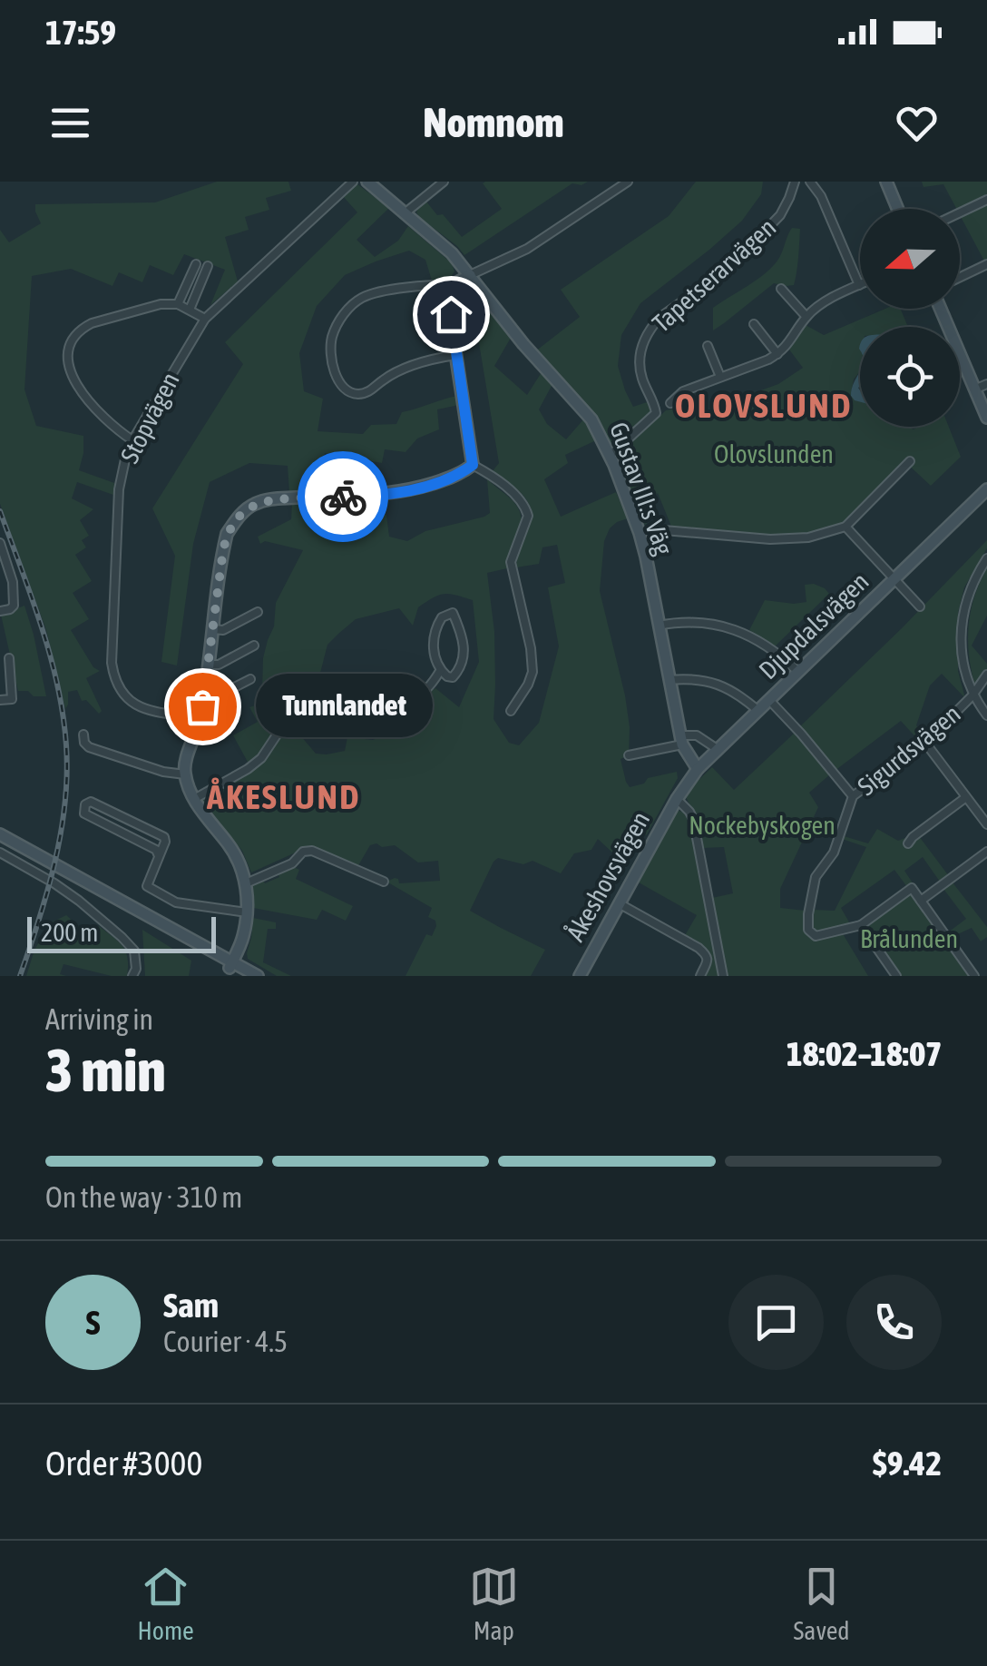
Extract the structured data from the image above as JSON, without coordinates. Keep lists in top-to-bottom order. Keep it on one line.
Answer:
{"streets":{"street":["Tapetserarvägen","Stopvägen","Gustav III:s Väg","Djupdalsvägen","Sigurdsvägen","Åkeshovsvägen"]},"crossings":[["Tapetserarvägen","Gustav III:s Väg"],["Gustav III:s Väg","Djupdalsvägen"],["Djupdalsvägen","Åkeshovsvägen"]],"districts":["OLOVSLUND","ÅKESLUND"],"parks":["Olovslunden","Nockebyskogen","Brålunden"],"places":["Tunnlandet"],"scale_bar":"200 m","north":"left","page":{"status":"17:59","header":"Nomnom","bubble":"Tunnlandet","scale":"200 m","heading":["3 min","Arriving in","18:02–18:07"],"panel":["Sam","Courier · 4.5","Order #3000","$9.42"],"bar":"On the way · 310 m","round":"S","tabs":["Home","Map","Saved"]}}
